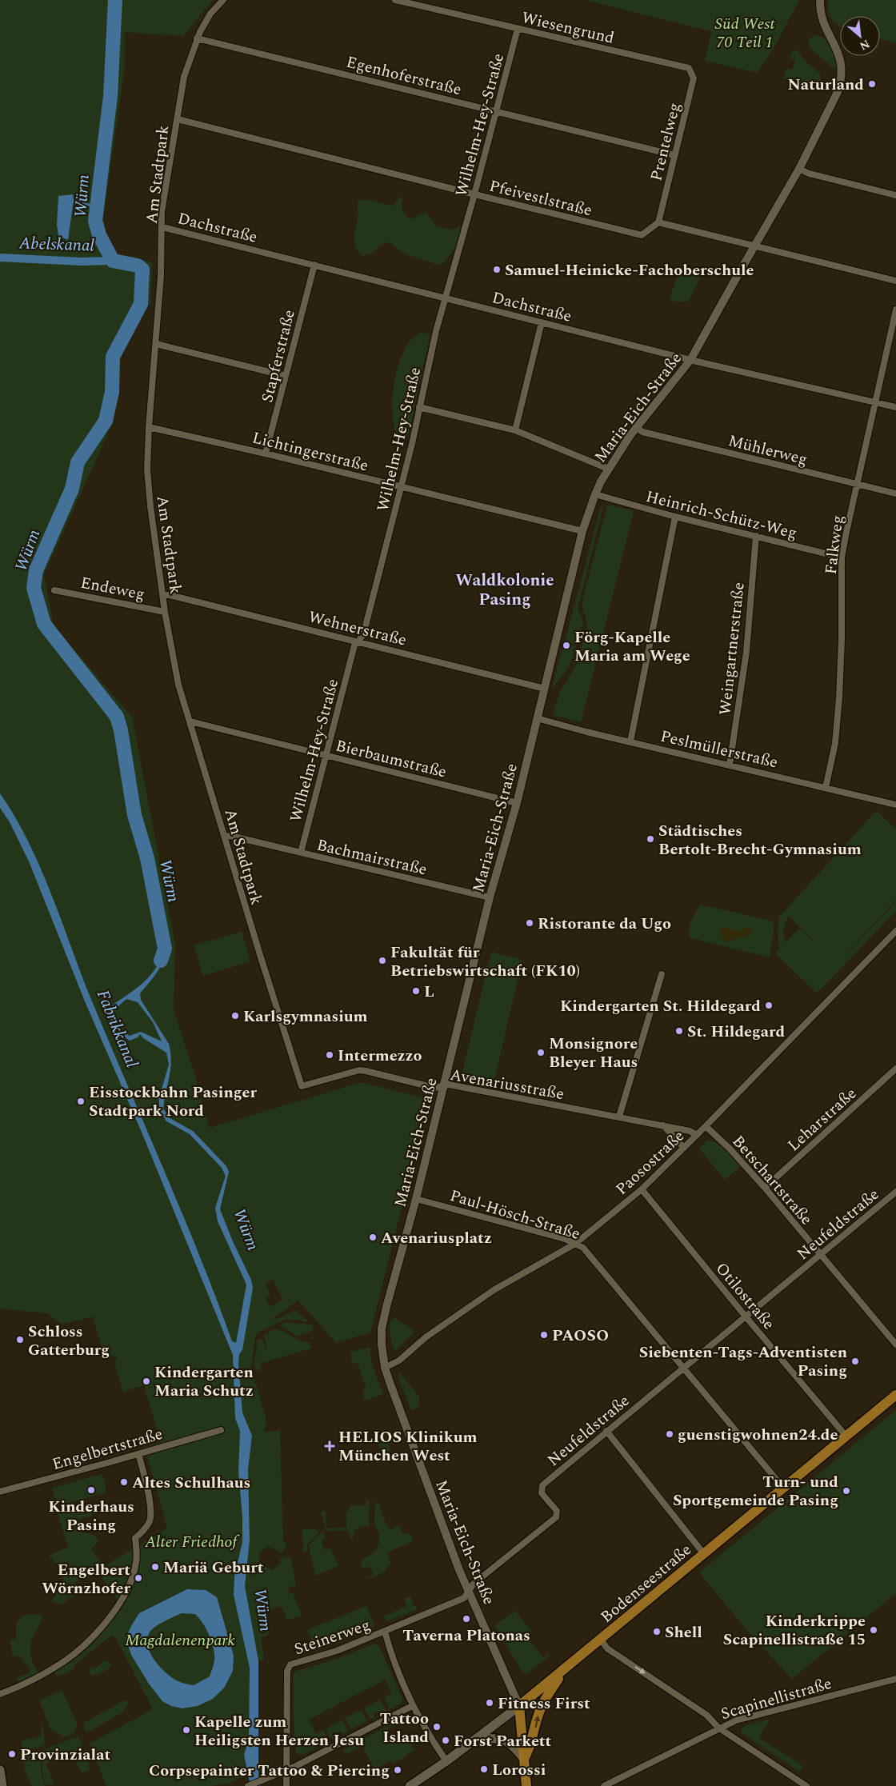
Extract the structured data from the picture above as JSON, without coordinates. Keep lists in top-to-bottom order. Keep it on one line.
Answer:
{"streets":{"main road":["Bodenseestraße"],"street":["Wiesengrund","Egenhoferstraße","Wilhelm-Hey-Straße","Prentelweg","Am Stadtpark","Pfeivestlstraße","Dachstraße","Stapferstraße","Maria-Eich-Straße","Mühlerweg","Lichtingerstraße","Heinrich-Schütz-Weg","Falkweg","Endeweg","Wehnerstraße","Weingartnerstraße","Peslmüllerstraße","Bierbaumstraße","Bachmairstraße","Avenariusstraße","Leharstraße","Paosostraße","Betschartstraße","Paul-Hösch-Straße","Neufeldstraße","Otilostraße","Engelbertstraße","Steinerweg","Scapinellistraße"]},"crossings":[["Wiesengrund","Wilhelm-Hey-Straße"],["Wiesengrund","Prentelweg"],["Egenhoferstraße","Wilhelm-Hey-Straße"],["Egenhoferstraße","Prentelweg"],["Egenhoferstraße","Am Stadtpark"],["Wilhelm-Hey-Straße","Pfeivestlstraße"],["Wilhelm-Hey-Straße","Dachstraße"],["Wilhelm-Hey-Straße","Lichtingerstraße"],["Wilhelm-Hey-Straße","Wehnerstraße"],["Wilhelm-Hey-Straße","Bierbaumstraße"],["Wilhelm-Hey-Straße","Bachmairstraße"],["Prentelweg","Pfeivestlstraße"],["Am Stadtpark","Pfeivestlstraße"],["Am Stadtpark","Dachstraße"],["Am Stadtpark","Lichtingerstraße"],["Am Stadtpark","Endeweg"],["Am Stadtpark","Wehnerstraße"],["Am Stadtpark","Bierbaumstraße"],["Am Stadtpark","Bachmairstraße"],["Am Stadtpark","Avenariusstraße"],["Dachstraße","Stapferstraße"],["Dachstraße","Maria-Eich-Straße"],["Dachstraße","Falkweg"],["Stapferstraße","Lichtingerstraße"],["Maria-Eich-Straße","Mühlerweg"],["Maria-Eich-Straße","Lichtingerstraße"],["Maria-Eich-Straße","Heinrich-Schütz-Weg"],["Maria-Eich-Straße","Wehnerstraße"],["Maria-Eich-Straße","Peslmüllerstraße"],["Maria-Eich-Straße","Bierbaumstraße"],["Maria-Eich-Straße","Bachmairstraße"],["Maria-Eich-Straße","Avenariusstraße"],["Maria-Eich-Straße","Paosostraße"],["Maria-Eich-Straße","Paul-Hösch-Straße"],["Maria-Eich-Straße","Neufeldstraße"],["Maria-Eich-Straße","Bodenseestraße"],["Maria-Eich-Straße","Steinerweg"],["Mühlerweg","Falkweg"],["Heinrich-Schütz-Weg","Falkweg"],["Heinrich-Schütz-Weg","Weingartnerstraße"],["Falkweg","Peslmüllerstraße"],["Weingartnerstraße","Peslmüllerstraße"],["Avenariusstraße","Paosostraße"],["Leharstraße","Betschartstraße"],["Paosostraße","Betschartstraße"],["Paosostraße","Paul-Hösch-Straße"],["Paosostraße","Otilostraße"],["Betschartstraße","Neufeldstraße"],["Paul-Hösch-Straße","Neufeldstraße"],["Paul-Hösch-Straße","Bodenseestraße"],["Neufeldstraße","Otilostraße"],["Neufeldstraße","Steinerweg"],["Otilostraße","Bodenseestraße"]],"districts":["Waldkolonie Pasing"],"water":["Würm","Abelskanal","Fabrikkanal"],"parks":["Süd West 70 Teil 1","Alter Friedhof","Magdalenenpark"],"places":{"other":["Naturland","Samuel-Heinicke-Fachoberschule","Förg-Kapelle Maria am Wege","Städtisches Bertolt-Brecht-Gymnasium","Ristorante da Ugo","Fakultät für Betriebswirtschaft (FK10)","L","Kindergarten St. Hildegard","Karlsgymnasium","St. Hildegard","Monsignore Bleyer Haus","Intermezzo","Eisstockbahn Pasinger Stadtpark Nord","Avenariusplatz","PAOSO","Schloss Gatterburg","Siebenten-Tags-Adventisten Pasing","Kindergarten Maria Schutz","guenstigwohnen24.de","Altes Schulhaus","Kinderhaus Pasing","Turn- und Sportgemeinde Pasing","Mariä Geburt","Engelbert Wörnzhofer","Taverna Platonas","Kinderkrippe Scapinellistraße 15","Shell","Fitness First","Tattoo Island","Kapelle zum Heiligsten Herzen Jesu","Forst Parkett","Provinzialat","Lorossi","Corpsepainter Tattoo & Piercing"],"health":["HELIOS Klinikum München West"]},"north":"bottom right"}
